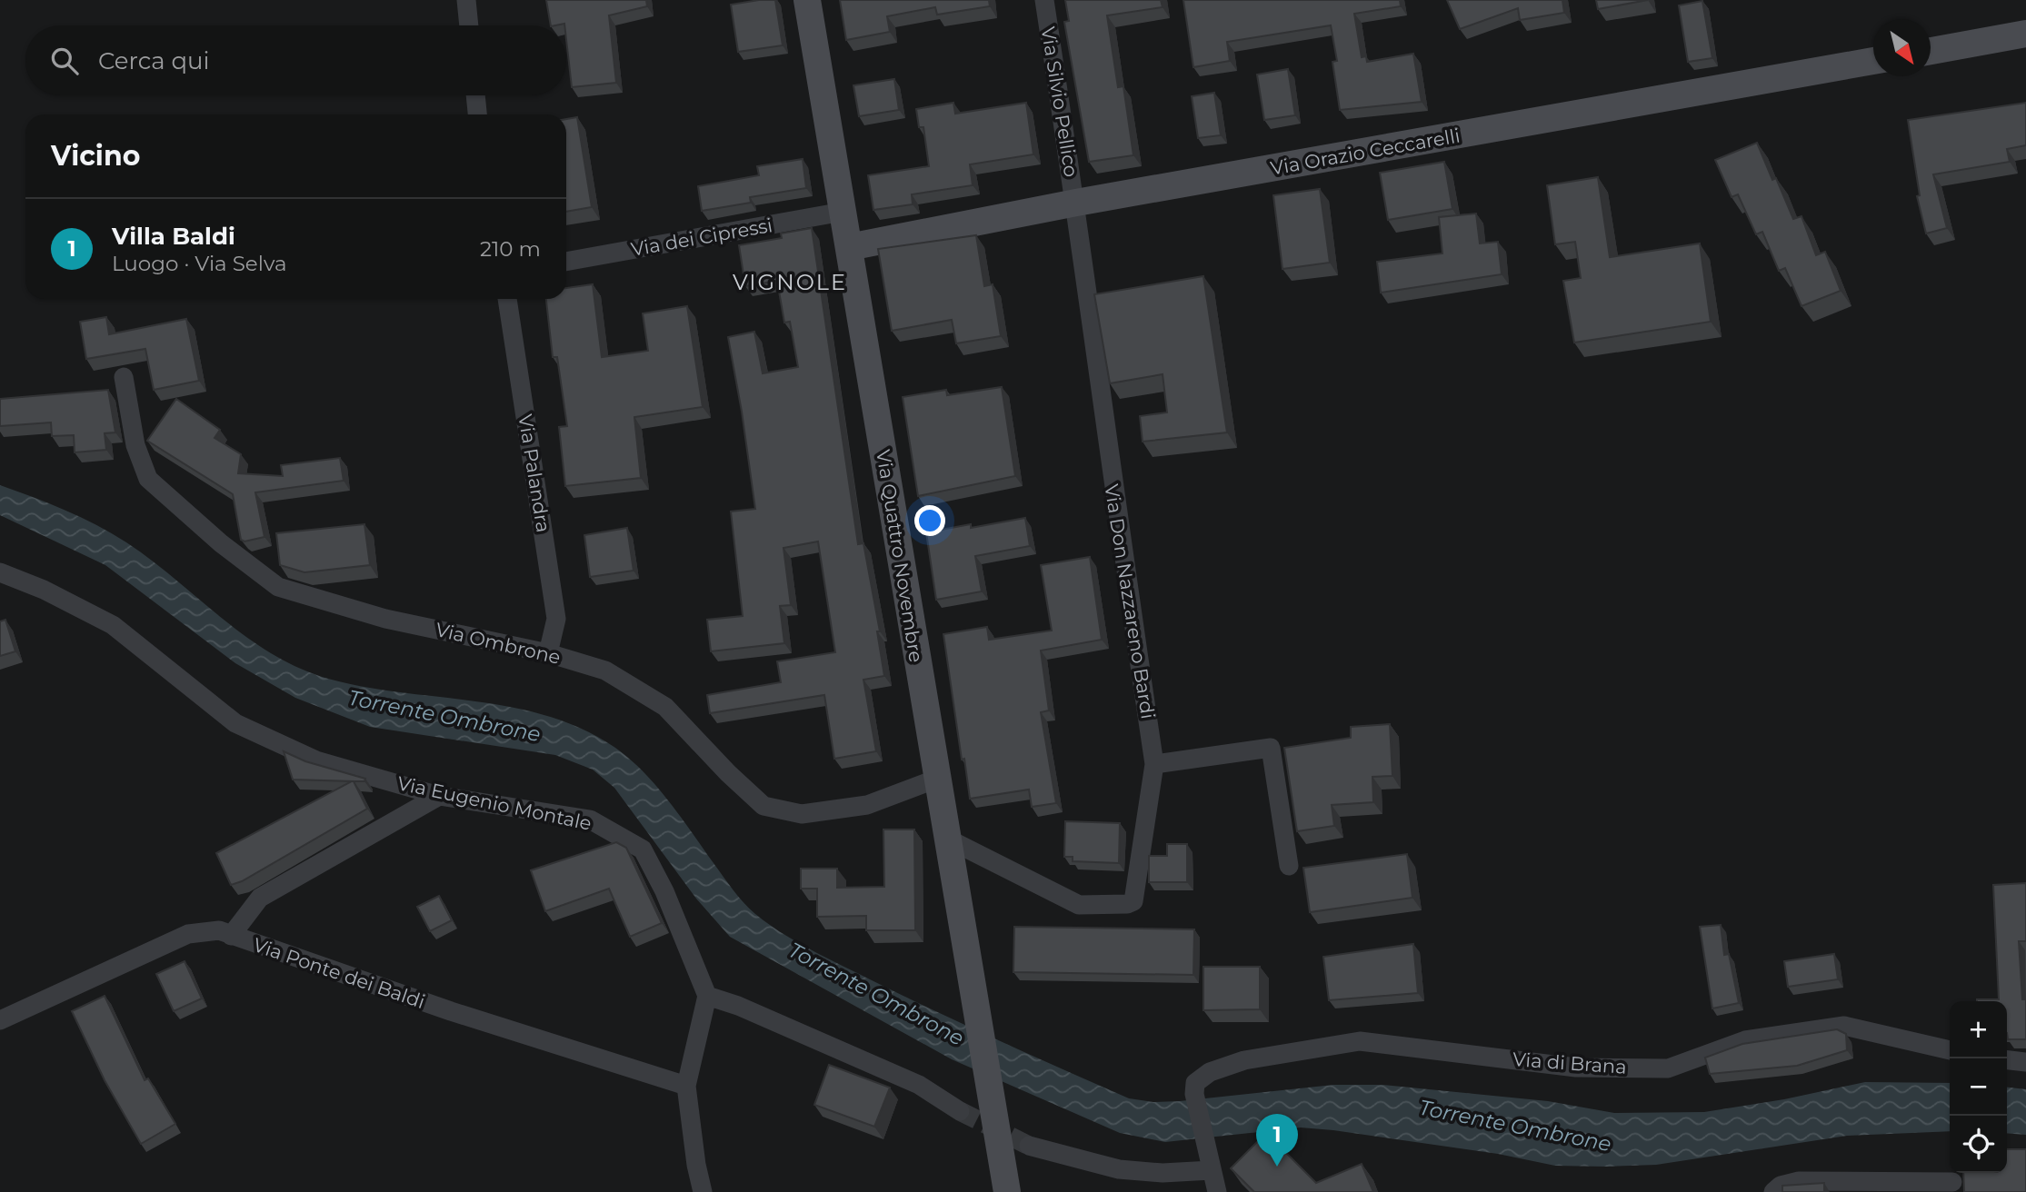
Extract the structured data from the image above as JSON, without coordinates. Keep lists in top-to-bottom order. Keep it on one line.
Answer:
{"streets":{"main road":["Via Orazio Ceccarelli","Via Quattro Novembre"],"street":["Via Silvio Pellico","Via dei Cipressi","Via Palandra","Via Don Nazzareno Bardi","Via Ombrone","Via Eugenio Montale","Via Ponte dei Baldi","Via di Brana"]},"crossings":[["Via Silvio Pellico","Via Orazio Ceccarelli"],["Via Silvio Pellico","Via Don Nazzareno Bardi"],["Via Orazio Ceccarelli","Via Quattro Novembre"],["Via Orazio Ceccarelli","Via Don Nazzareno Bardi"],["Via dei Cipressi","Via Quattro Novembre"],["Via Palandra","Via Ombrone"],["Via Quattro Novembre","Via Don Nazzareno Bardi"],["Via Quattro Novembre","Via Ombrone"]],"districts":["VIGNOLE"],"water":["Torrente Ombrone"],"north":"bottom right","page":{"search":"Cerca qui","heading":"Vicino","list":[{"mark":"1","name":"Villa Baldi","note":"Luogo · Via Selva","value":"210 m"}],"map_buttons":["+","−"],"pins":"1"}}
